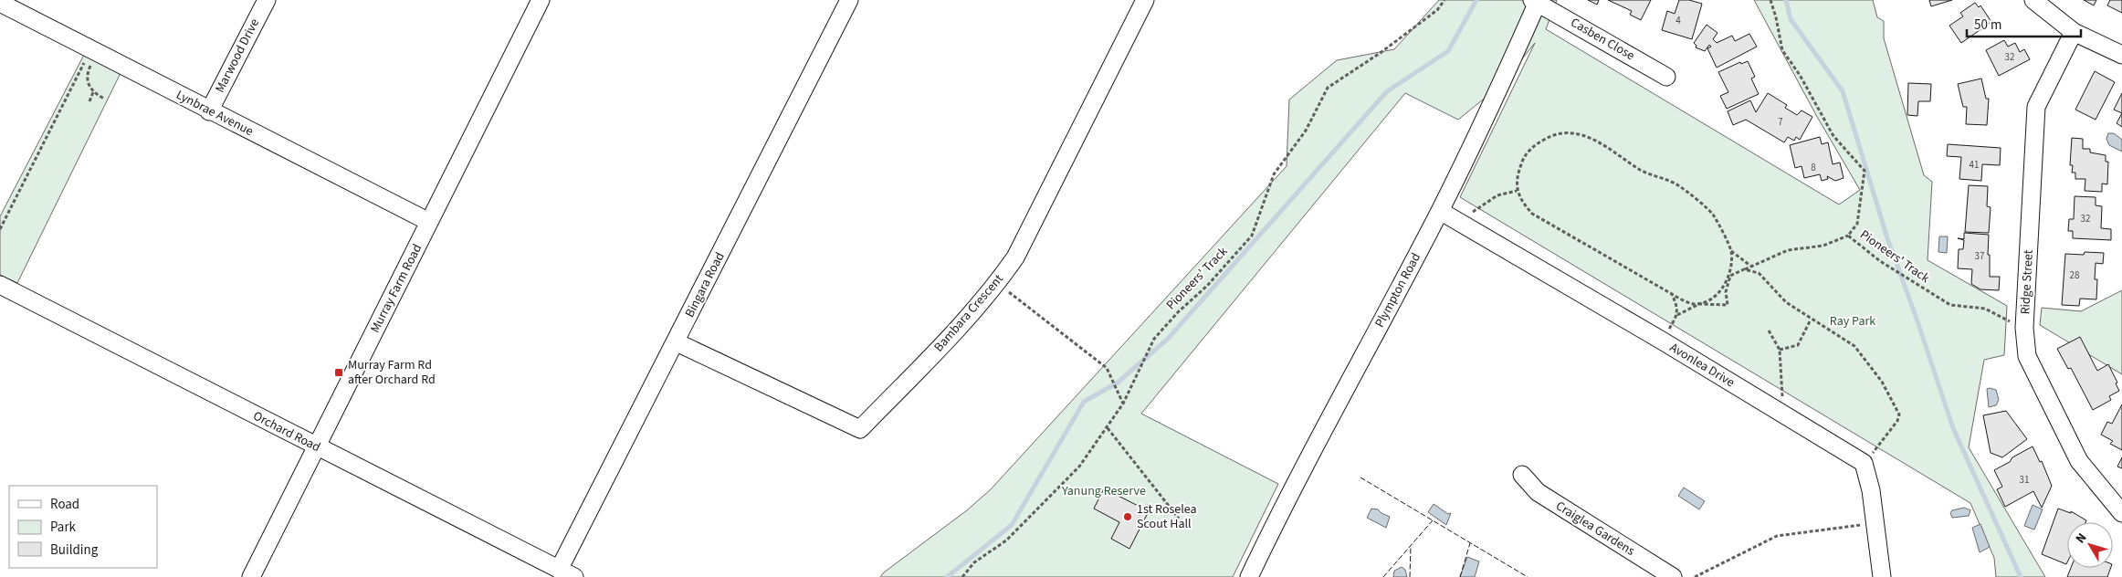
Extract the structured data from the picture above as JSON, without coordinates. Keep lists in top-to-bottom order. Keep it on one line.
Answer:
{"streets":{"street":["Casben Close","Marwood Drive","Lynbrae Avenue","Ridge Street","Bingara Road","Murray Farm Road","Plympton Road","Bambara Crescent","Avonlea Drive","Orchard Road","Craiglea Gardens"],"path":["Pioneers' Track"]},"crossings":[["Casben Close","Plympton Road"],["Marwood Drive","Lynbrae Avenue"],["Lynbrae Avenue","Murray Farm Road"],["Pioneers' Track","Ridge Street"],["Bingara Road","Bambara Crescent"],["Bingara Road","Orchard Road"],["Murray Farm Road","Orchard Road"],["Plympton Road","Avonlea Drive"]],"parks":["Ray Park","Yanung Reserve"],"places":{"transit":["Murray Farm Rd after Orchard Rd"],"other":["1st Roselea Scout Hall"]},"house_numbers":["4","32","7","41","8","32","37","28","31"],"legend":["Road","Park","Building"],"scale_bar":"50 m","north":"top left"}
